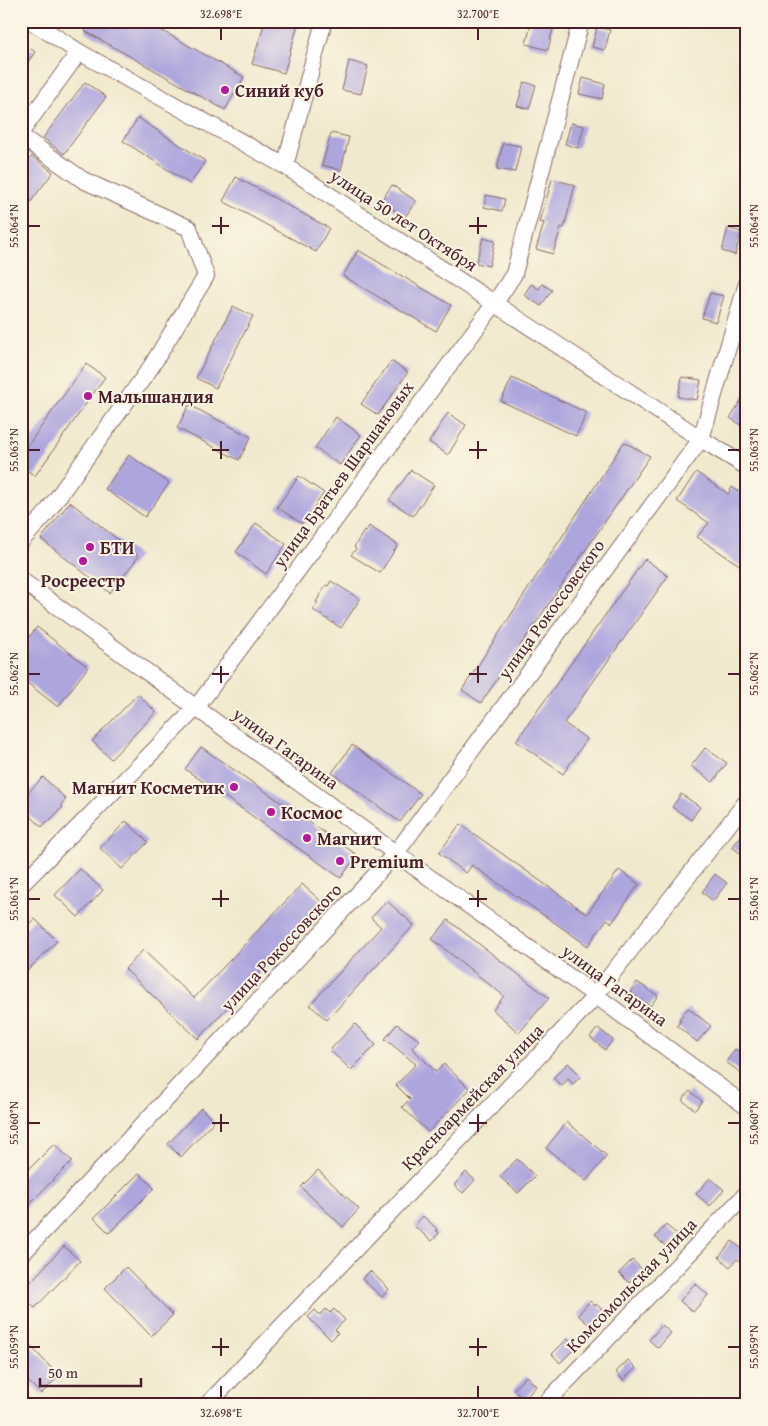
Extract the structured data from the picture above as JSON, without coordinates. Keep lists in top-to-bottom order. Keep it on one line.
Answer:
{"streets":{"street":["улица 50 лет Октября","улица Братьев Шаршановых","улица Рокоссовского","улица Гагарина","Красноармейская улица","Комсомольская улица"]},"crossings":[["улица 50 лет Октября","улица Братьев Шаршановых"],["улица 50 лет Октября","улица Рокоссовского"],["улица Братьев Шаршановых","улица Гагарина"],["улица Рокоссовского","улица Гагарина"],["улица Гагарина","Красноармейская улица"]],"places":["Синий куб","Малышандия","БТИ","Росреестр","Магнит Косметик","Космос","Магнит","Premium"],"scale_bar":"50 m","coordinates":["32.698°E","32.700°E","55.064°N","55.063°N","55.062°N","55.061°N","55.060°N","55.059°N"]}
